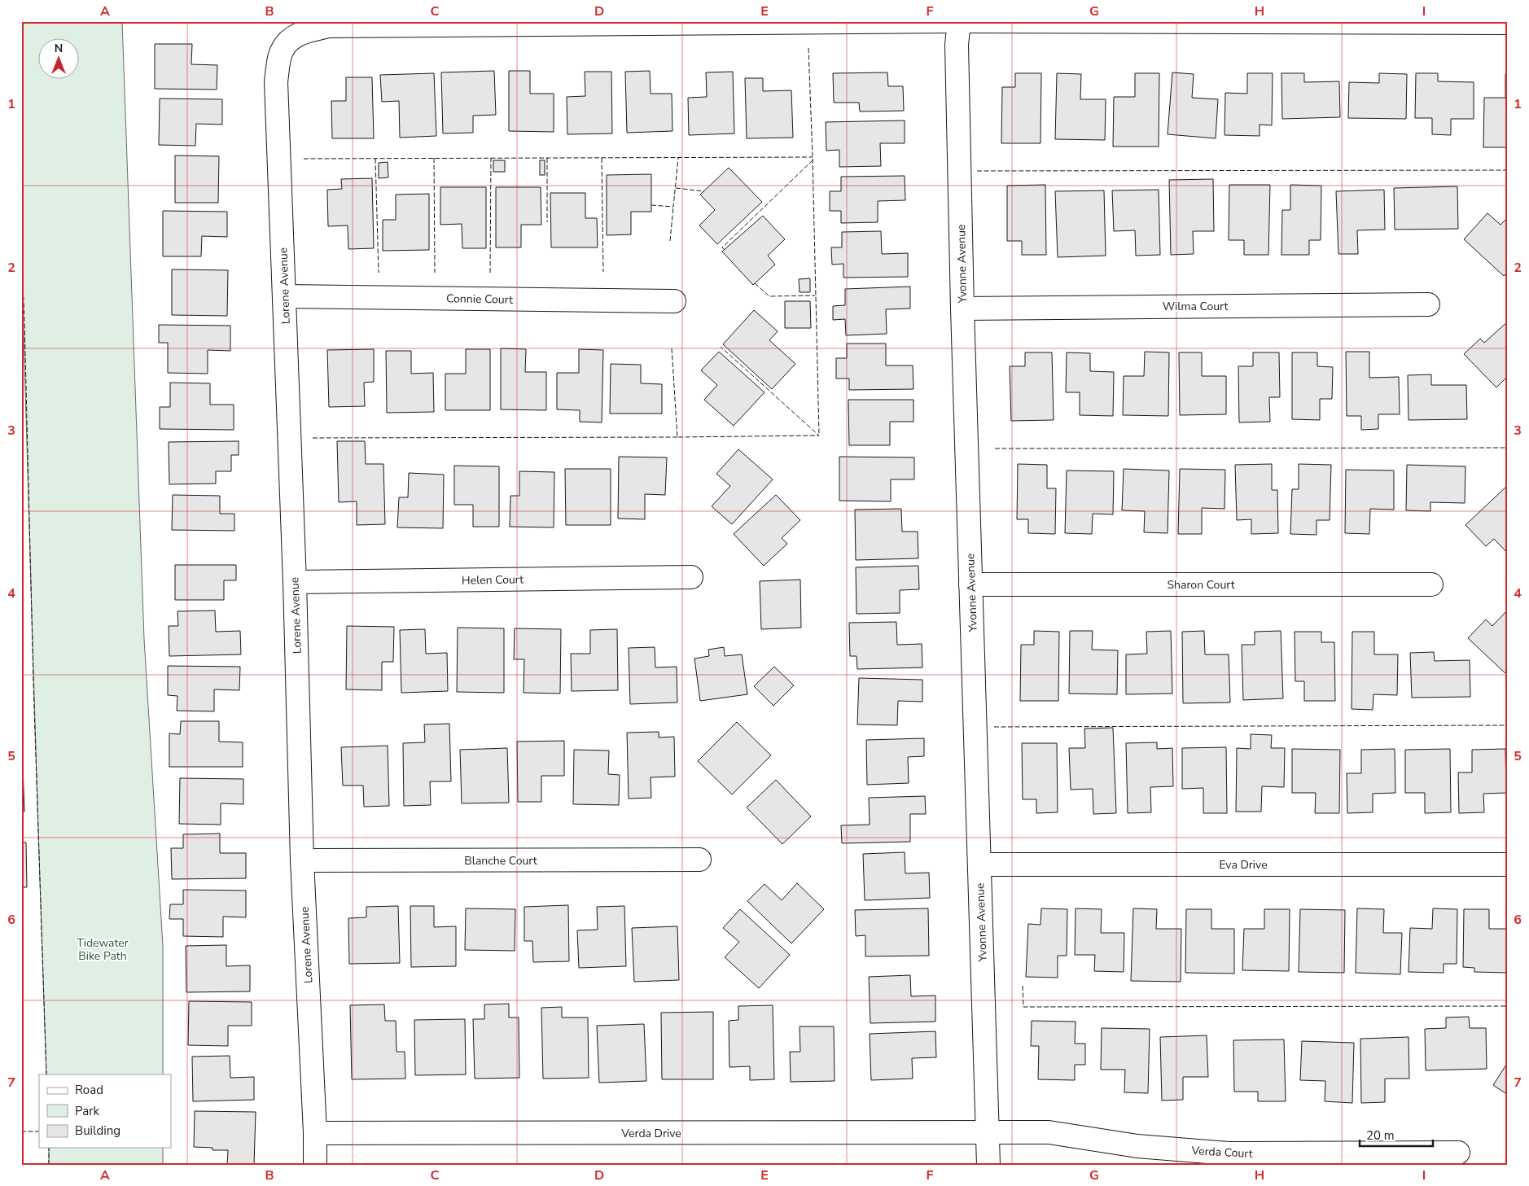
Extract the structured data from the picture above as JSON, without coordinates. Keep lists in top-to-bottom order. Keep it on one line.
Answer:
{"streets":{"street":["Yvonne Avenue","Lorene Avenue","Connie Court","Wilma Court","Helen Court","Sharon Court","Blanche Court","Eva Drive","Verda Drive","Verda Court"]},"crossings":[["Yvonne Avenue","Lorene Avenue"],["Yvonne Avenue","Wilma Court"],["Yvonne Avenue","Sharon Court"],["Yvonne Avenue","Eva Drive"],["Yvonne Avenue","Verda Drive"],["Yvonne Avenue","Verda Court"],["Lorene Avenue","Connie Court"],["Lorene Avenue","Helen Court"],["Lorene Avenue","Blanche Court"],["Lorene Avenue","Verda Drive"],["Verda Drive","Verda Court"]],"parks":["Tidewater Bike Path"],"legend":["Road","Park","Building"],"scale_bar":"20 m","north":"top","grid":{"columns":["A","B","C","D","E","F","G","H","I"],"rows":["1","2","3","4","5","6","7"]}}
